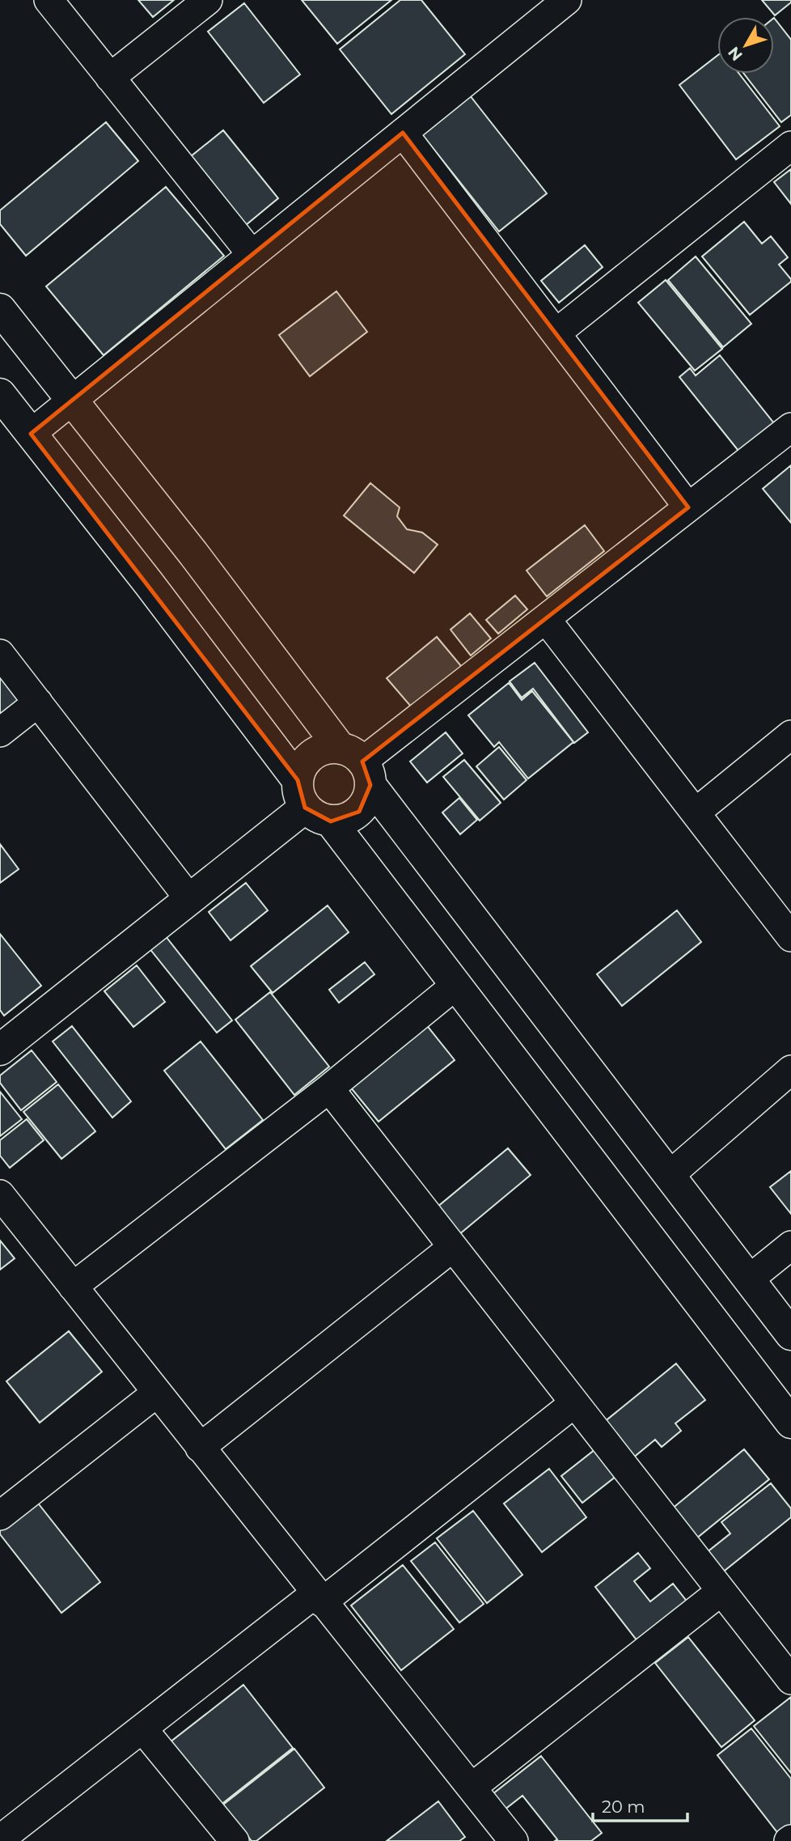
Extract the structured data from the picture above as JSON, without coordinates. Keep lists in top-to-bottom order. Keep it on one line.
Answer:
{"scale_bar":"20 m","north":"bottom left"}
